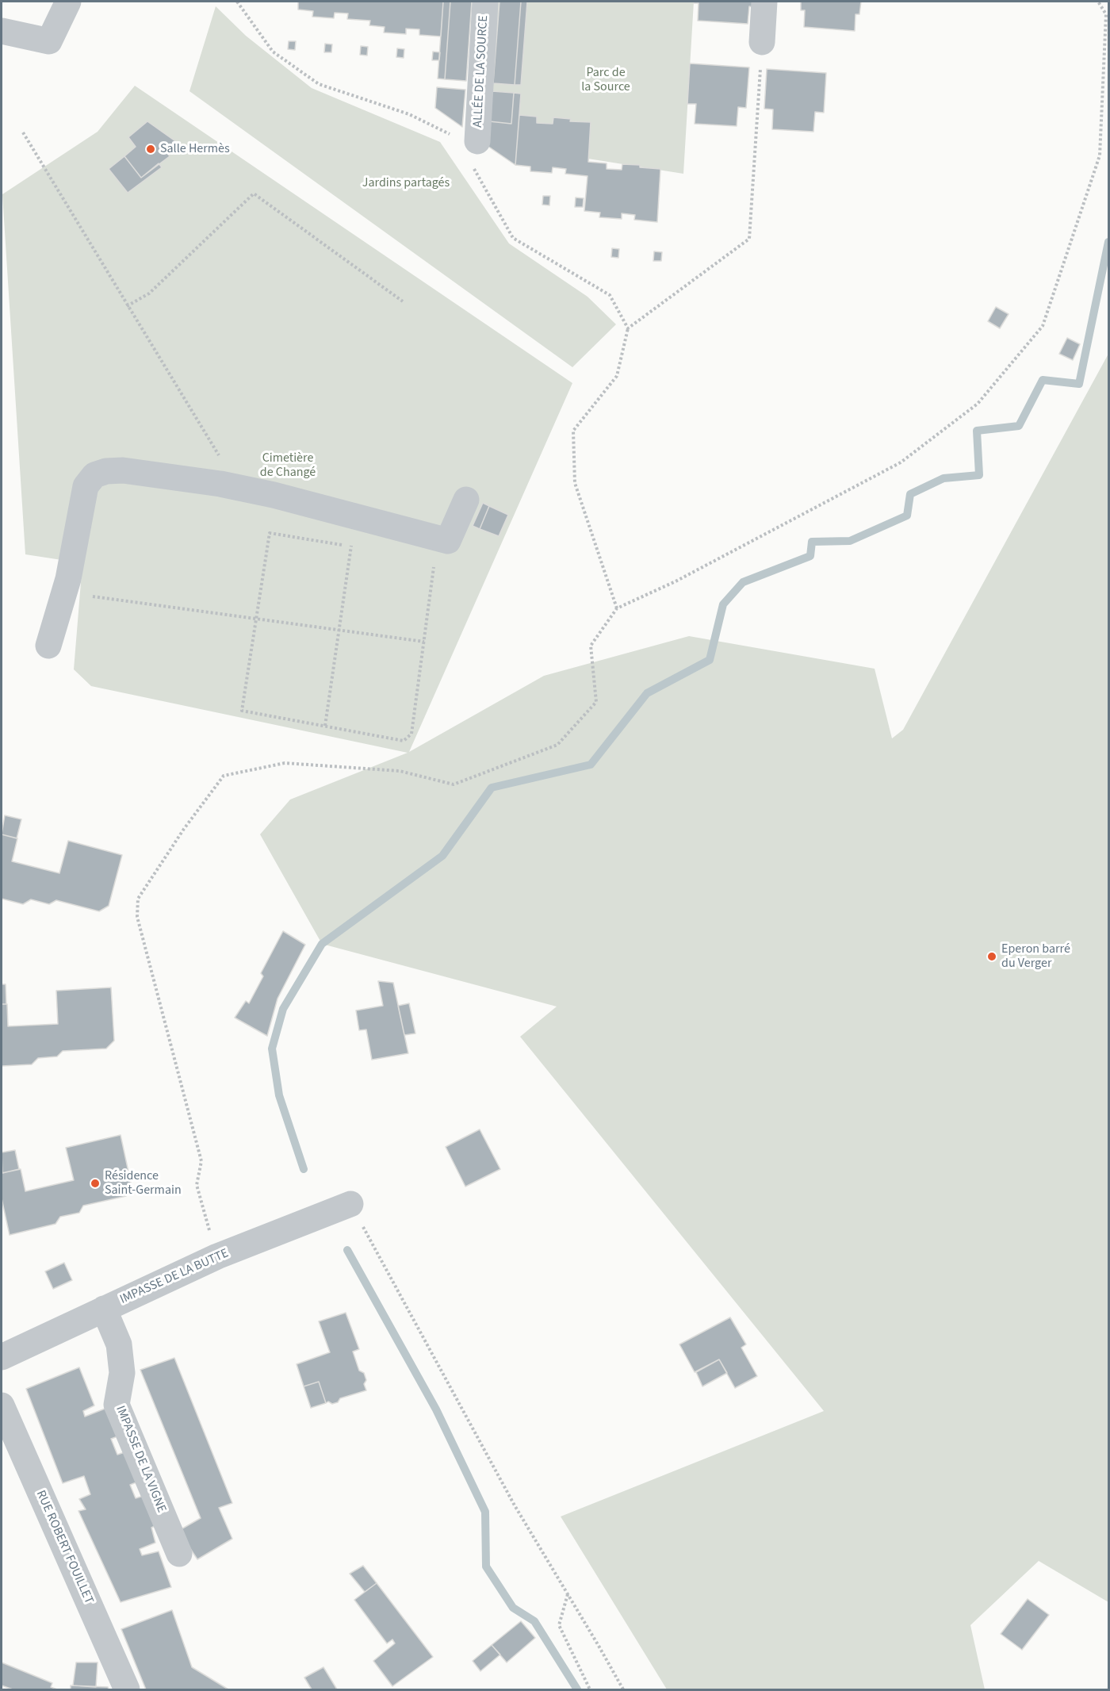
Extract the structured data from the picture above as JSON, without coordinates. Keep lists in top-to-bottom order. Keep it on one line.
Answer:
{"streets":{"street":["ALLÉE DE LA SOURCE","IMPASSE DE LA BUTTE","IMPASSE DE LA VIGNE","RUE ROBERT FOUILLET"]},"crossings":[["IMPASSE DE LA BUTTE","IMPASSE DE LA VIGNE"]],"parks":["Parc de la Source","Jardins partagés","Cimetière de Changé"],"places":["Salle Hermès","Eperon barré du Verger","Résidence Saint-Germain"]}
